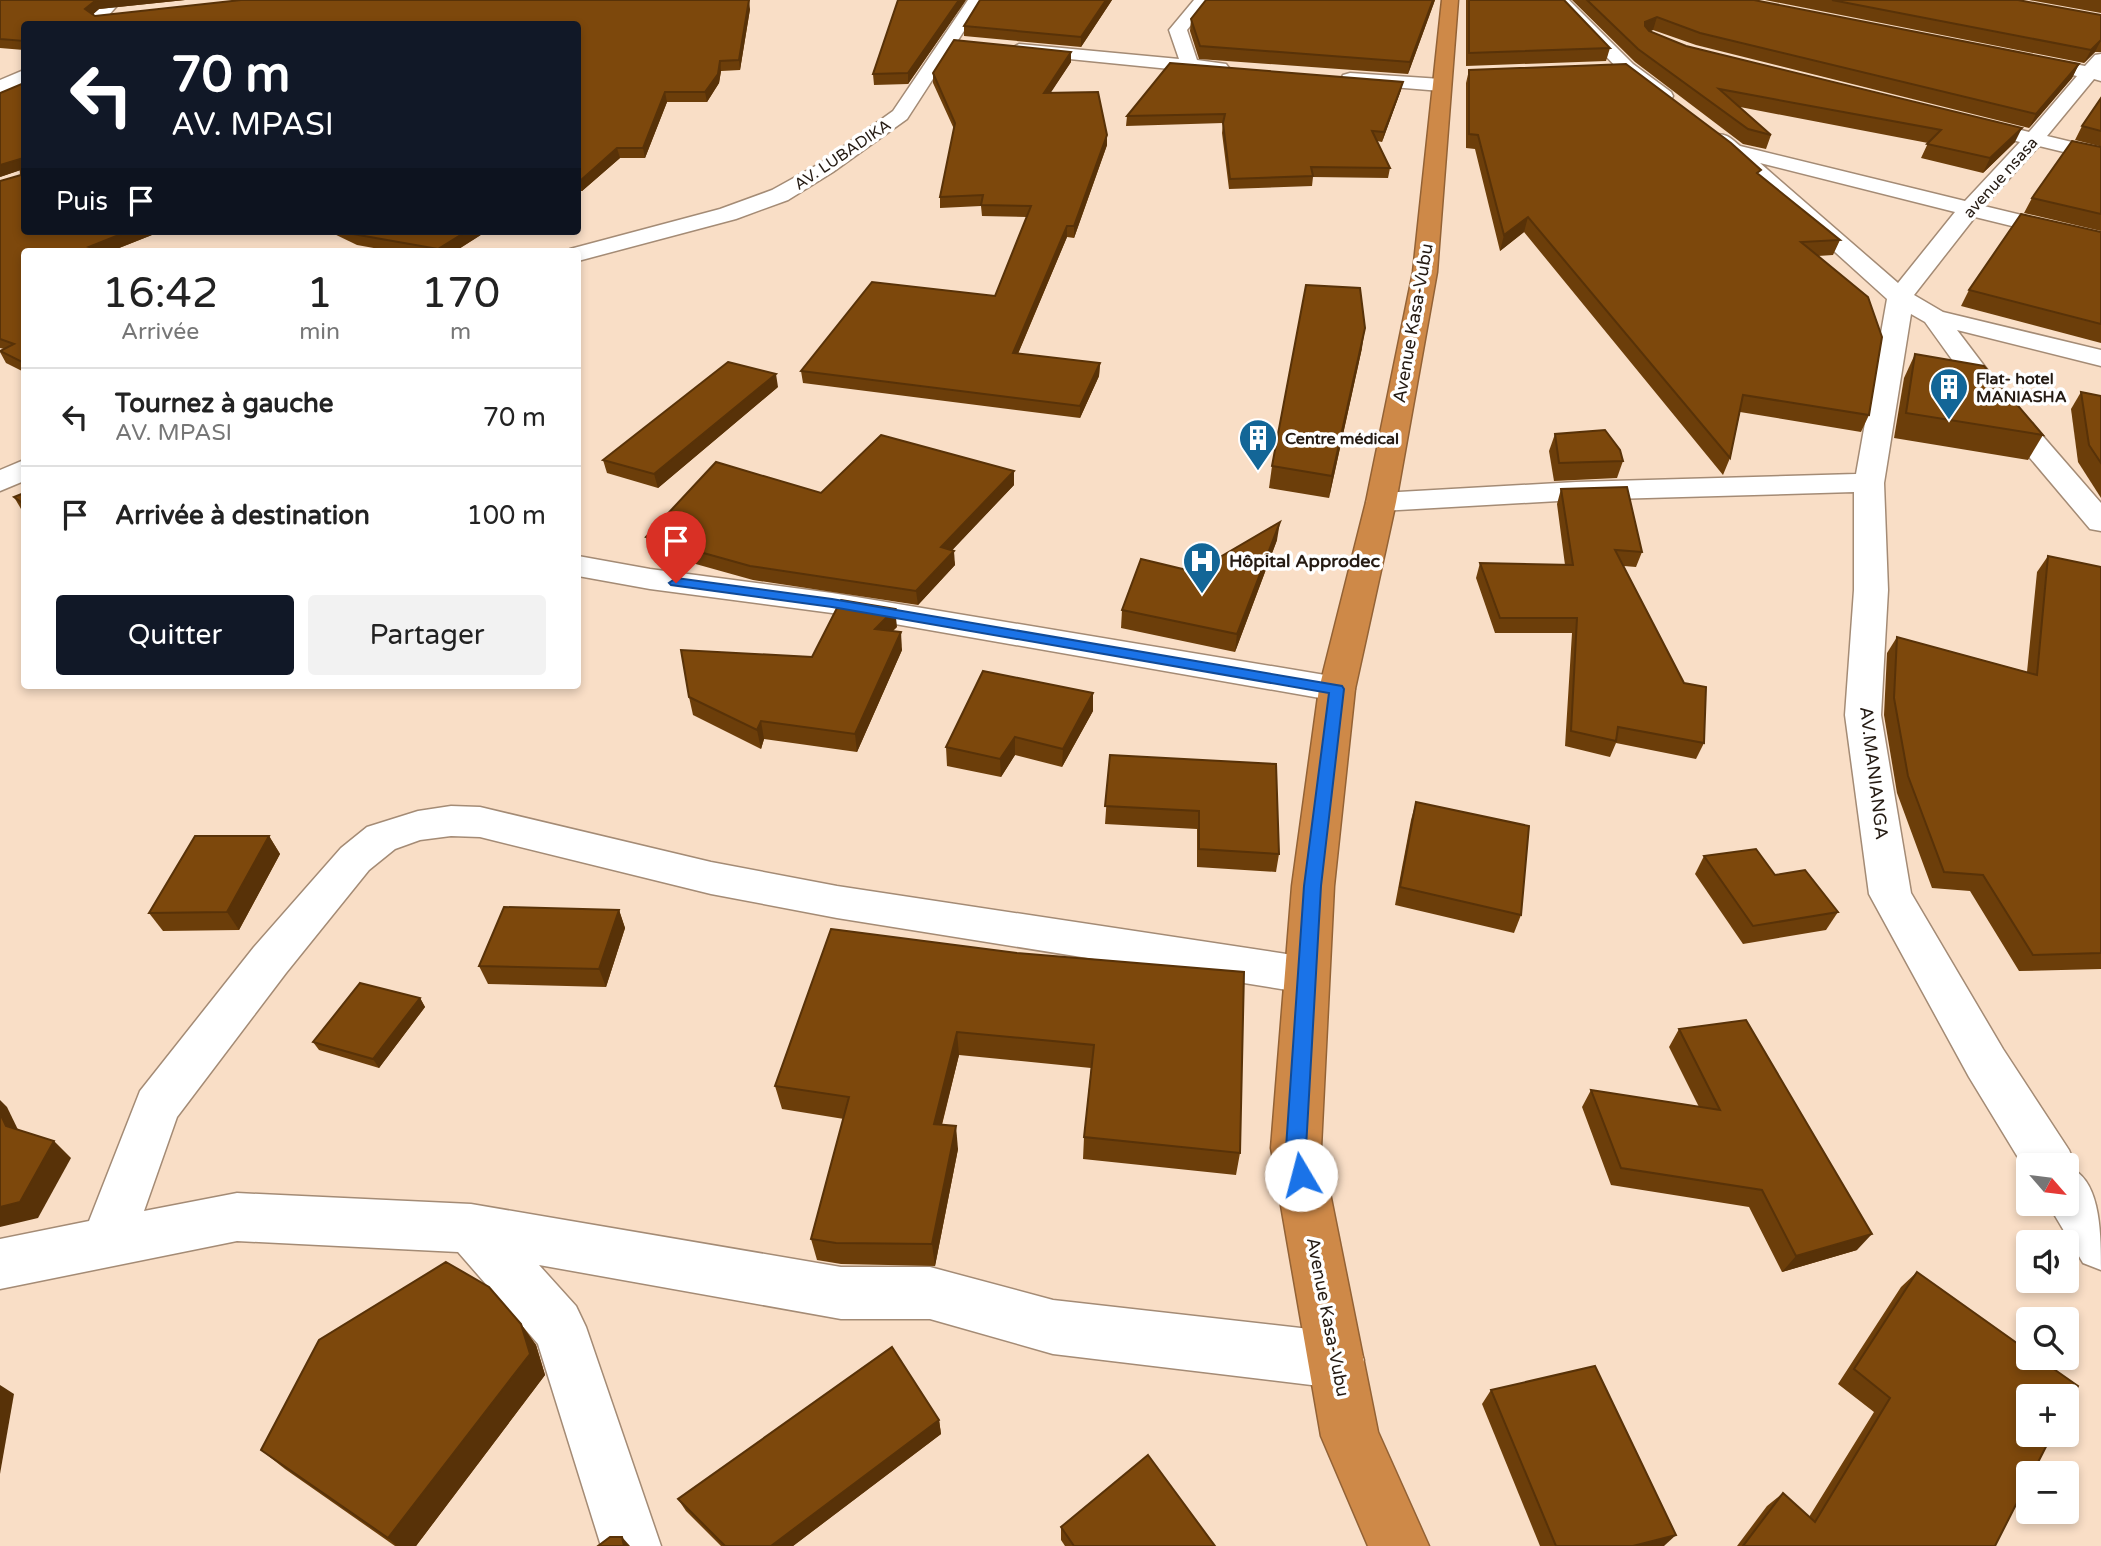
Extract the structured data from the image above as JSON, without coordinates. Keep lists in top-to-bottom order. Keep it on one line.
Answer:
{"streets":{"highway":["Avenue Kasa-Vubu"],"street":["AV. LUBADIKA","avenue nsasa","AV.MANIANGA"]},"crossings":[["avenue nsasa","AV.MANIANGA"]],"places":{"building":["Flat- hotel MANIASHA","Centre médical"],"hospital":["Hôpital Approdec"]},"north":"bottom right","page":{"turn":["70 m","AV. MPASI"],"then":"Puis","eta":["16:42","Arrivée","1","min","170","m"],"list":[{"name":"Tournez à gauche","note":"AV. MPASI","value":"70 m"},{"name":"Arrivée à destination","value":"100 m"}],"buttons":["Quitter","Partager"],"map_buttons":["+","−"]}}
